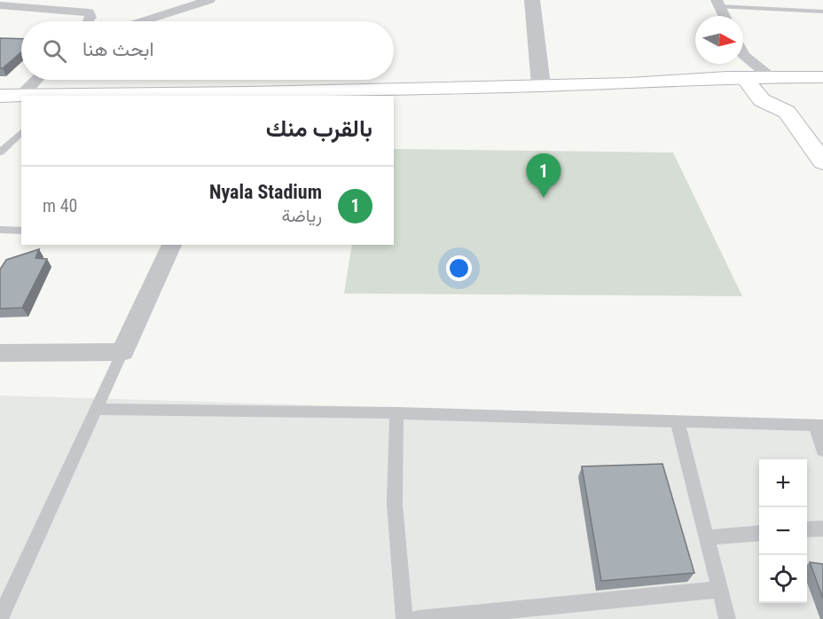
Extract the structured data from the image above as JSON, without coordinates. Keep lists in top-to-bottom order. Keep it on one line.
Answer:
{"north":"right","page":{"search":"ابحث هنا","heading":"بالقرب منك","pins":"1","list":[{"mark":"1","name":"Nyala Stadium","note":"رياضة","value":"40 m"}],"map_buttons":["+","−"]}}
